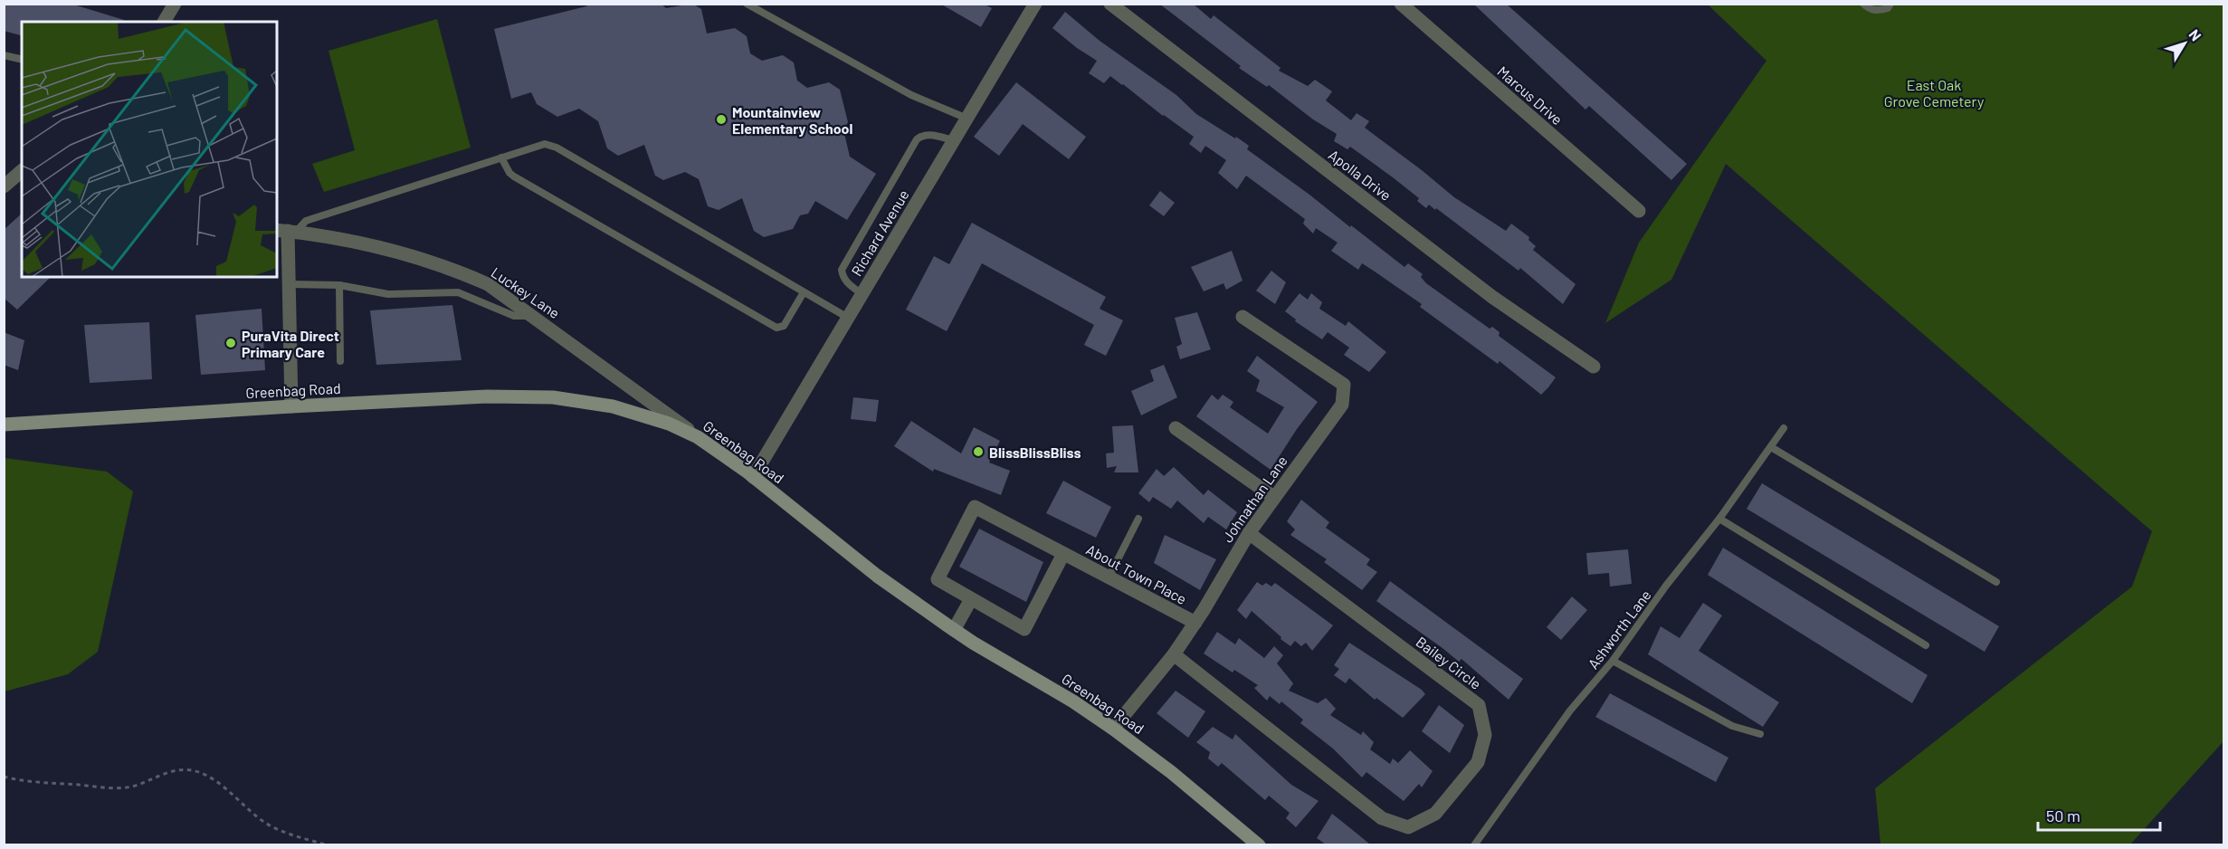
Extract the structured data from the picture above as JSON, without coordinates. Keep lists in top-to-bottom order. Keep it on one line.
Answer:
{"streets":{"main road":["Greenbag Road"],"street":["Marcus Drive","Apolla Drive","Richard Avenue","Luckey Lane","Johnathan Lane","About Town Place","Bailey Circle"],"lane":["Ashworth Lane"]},"crossings":[["Richard Avenue","Greenbag Road"],["Luckey Lane","Greenbag Road"],["Greenbag Road","Johnathan Lane"],["Johnathan Lane","About Town Place"],["Johnathan Lane","Bailey Circle"]],"parks":["East Oak Grove Cemetery"],"places":["Mountainview Elementary School","PuraVita Direct Primary Care","BlissBlissBliss"],"scale_bar":"50 m","north":"top right"}
